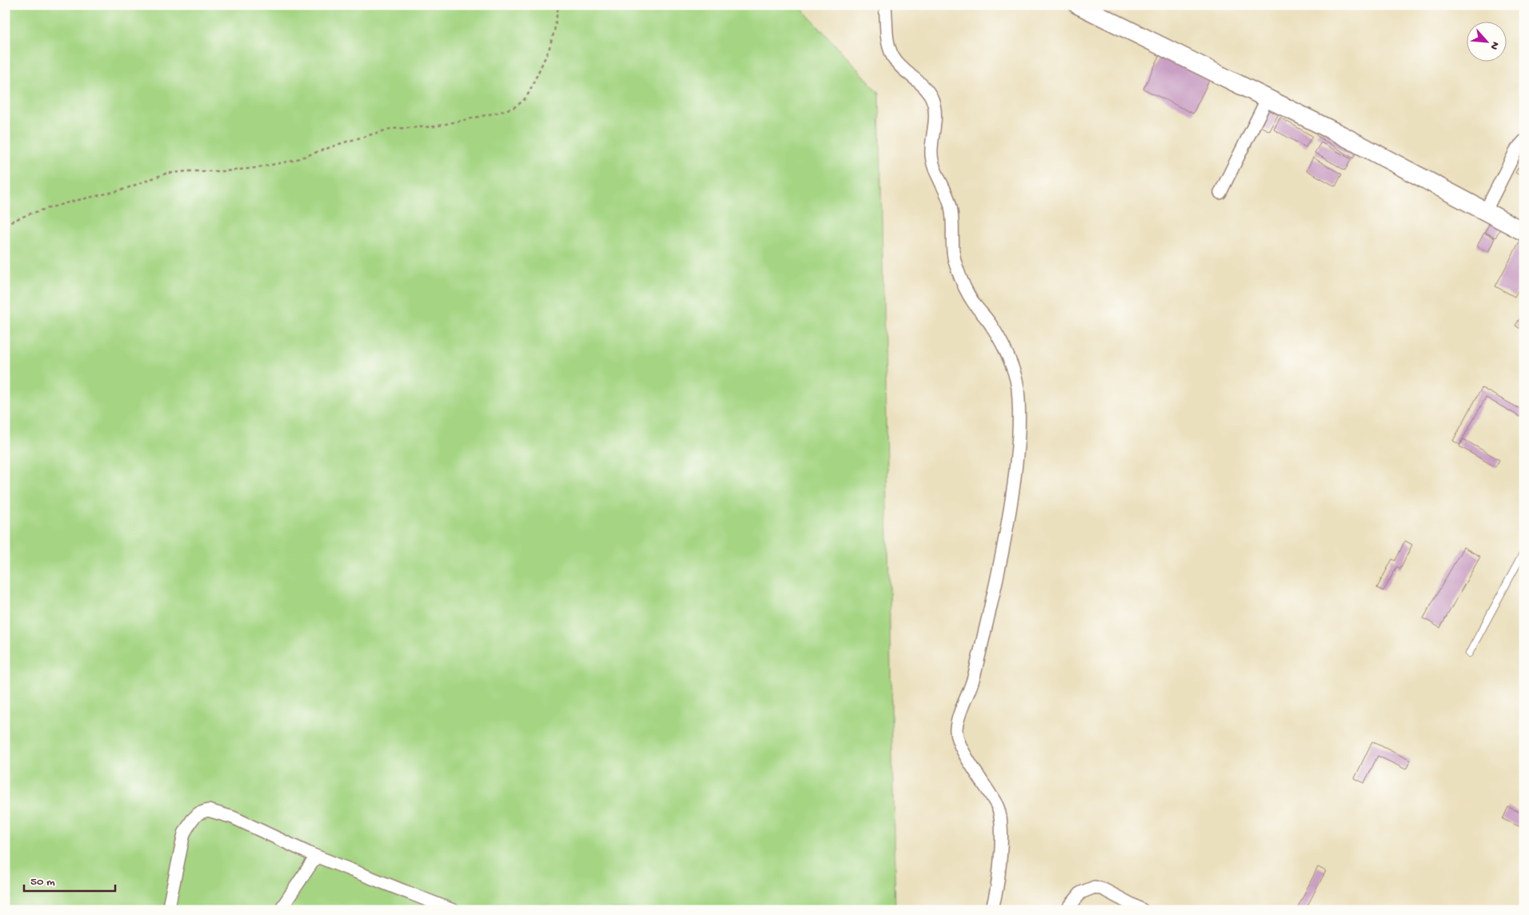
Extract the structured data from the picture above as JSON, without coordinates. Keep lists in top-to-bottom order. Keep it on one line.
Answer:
{"scale_bar":"50 m","north":"bottom right"}
